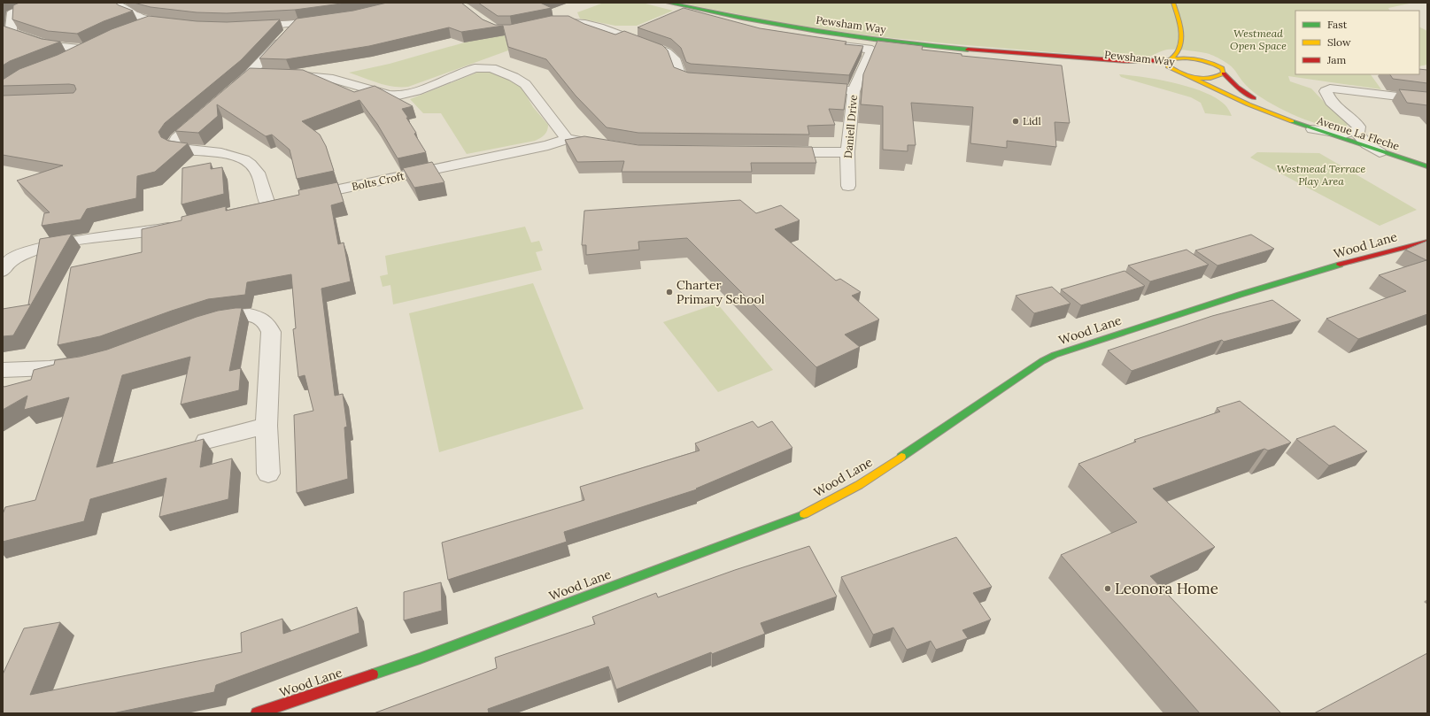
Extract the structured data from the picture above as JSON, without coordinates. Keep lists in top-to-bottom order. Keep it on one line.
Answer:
{"streets":{"main road":["Pewsham Way","Avenue La Fleche","Wood Lane"],"street":["Daniell Drive","Bolts Croft"]},"crossings":[["Pewsham Way","Avenue La Fleche"]],"parks":["Westmead Open Space","Westmead Terrace Play Area"],"places":["Lidl","Charter Primary School","Leonora Home"],"legend":["Fast","Slow","Jam"]}
